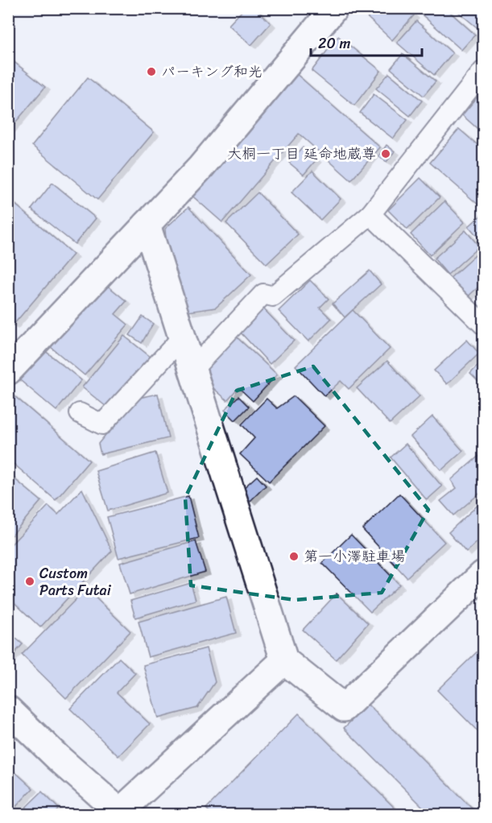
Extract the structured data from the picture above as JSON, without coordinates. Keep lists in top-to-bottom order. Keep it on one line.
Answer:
{"places":["パーキング和光","大桐一丁目 延命地蔵尊","第一小澤駐車場","Custom Parts Futai"],"scale_bar":"20 m"}
